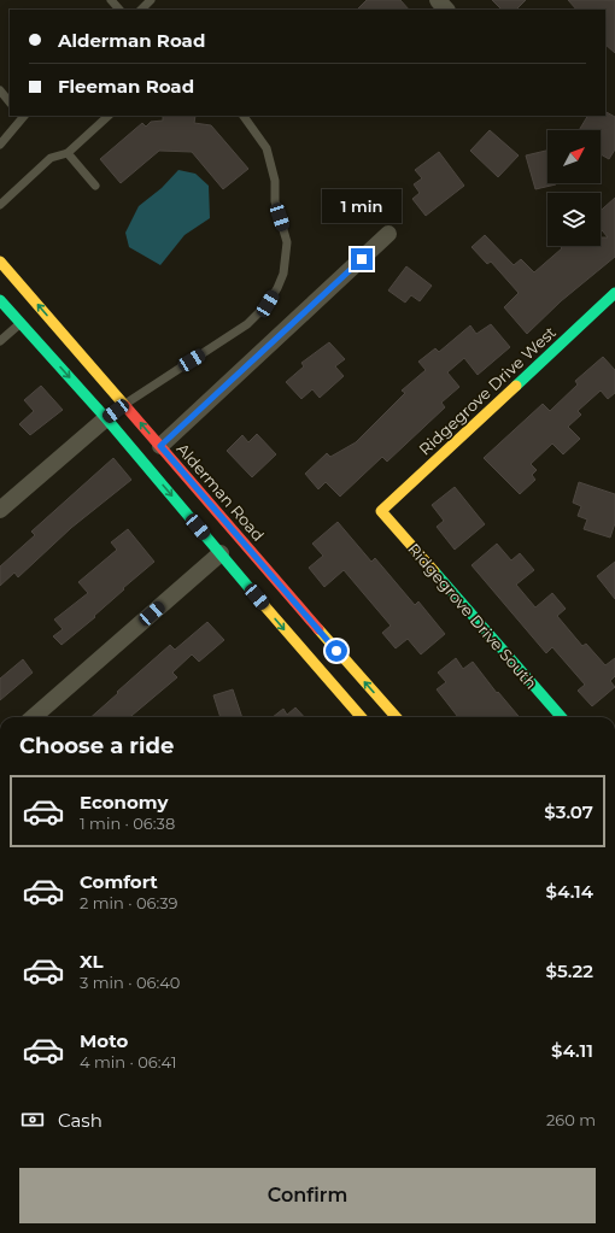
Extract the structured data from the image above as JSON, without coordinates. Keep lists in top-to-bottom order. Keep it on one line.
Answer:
{"streets":{"main road":["Ridgegrove Drive West","Alderman Road","Ridgegrove Drive South"]},"crossings":[["Ridgegrove Drive West","Ridgegrove Drive South"]],"north":"top right","page":{"banner":["Alderman Road","Fleeman Road"],"bubble":"1 min","heading":"Choose a ride","list":[{"name":"Economy","note":"1 min · 06:38","value":"$3.07"},{"name":"Comfort","note":"2 min · 06:39","value":"$4.14"},{"name":"XL","note":"3 min · 06:40","value":"$5.22"},{"name":"Moto","note":"4 min · 06:41","value":"$4.11"}],"pay":["Cash","260 m"],"buttons":"Confirm"}}
